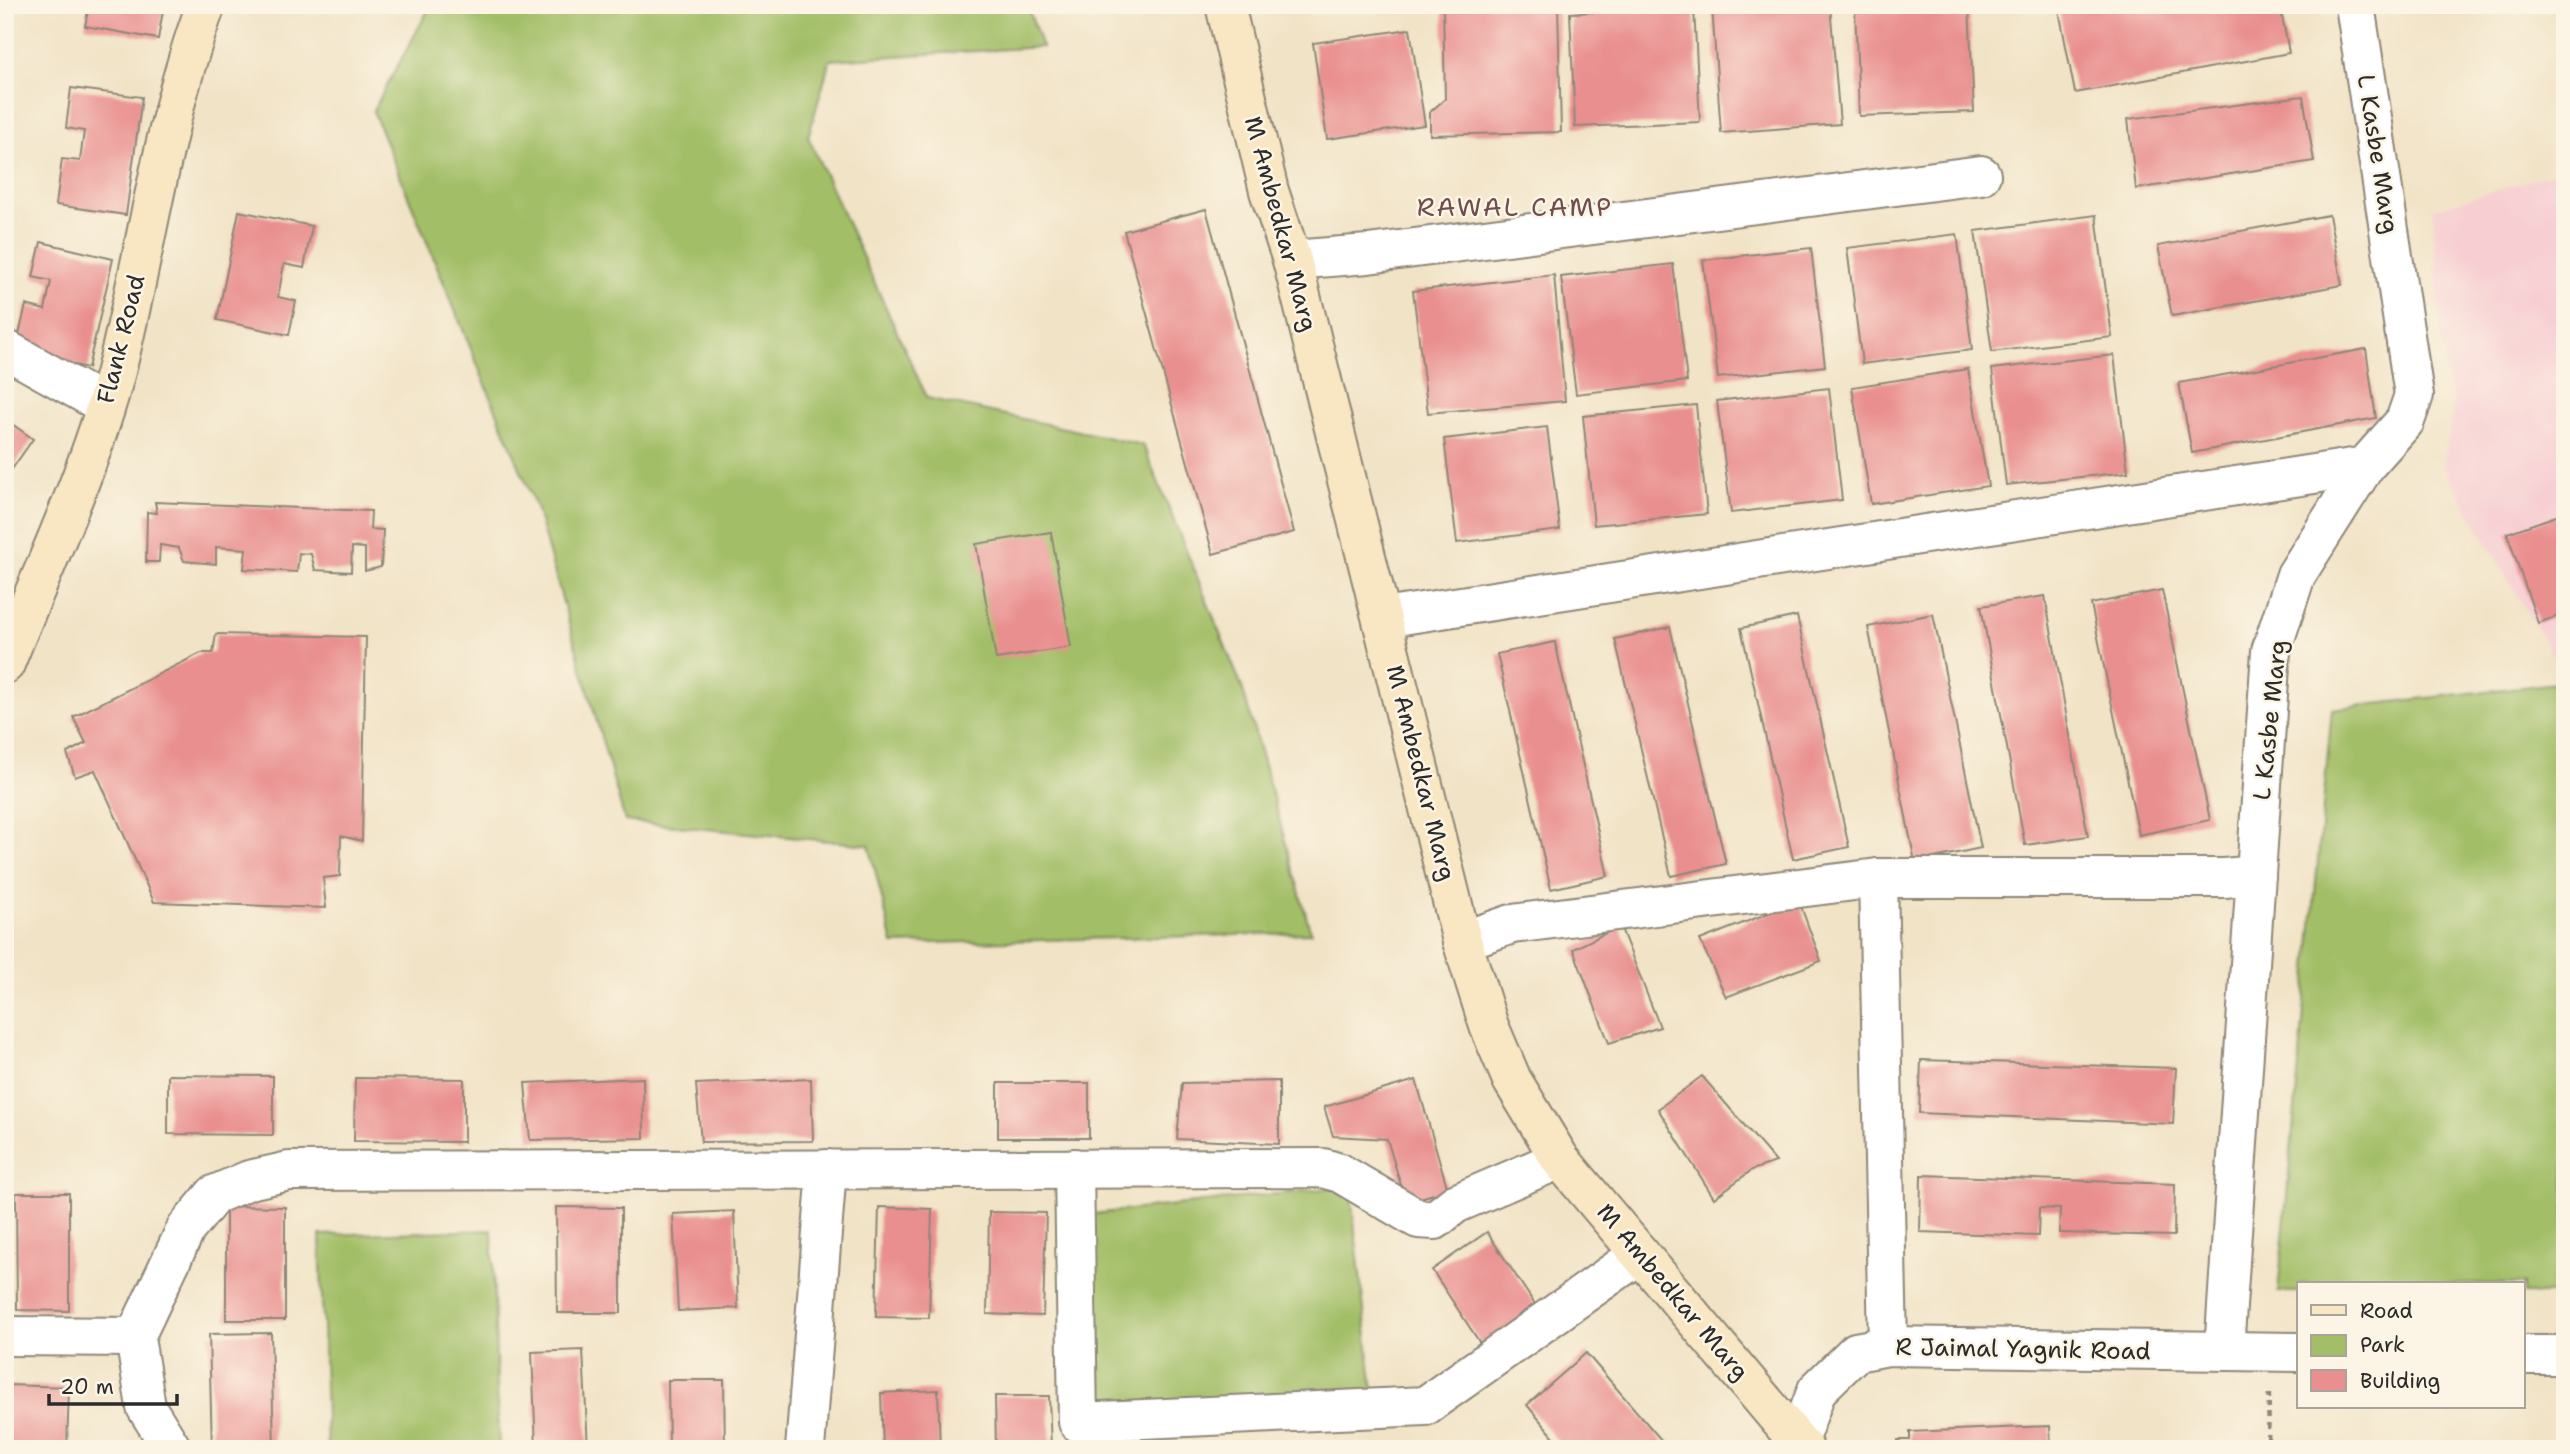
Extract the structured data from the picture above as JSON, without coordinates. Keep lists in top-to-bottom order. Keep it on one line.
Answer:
{"streets":{"main road":["M Ambedkar Marg","Flank Road"],"street":["L Kasbe Marg","R Jaimal Yagnik Road"]},"crossings":[["L Kasbe Marg","R Jaimal Yagnik Road"],["M Ambedkar Marg","R Jaimal Yagnik Road"]],"districts":["RAWAL CAMP"],"legend":["Road","Park","Building"],"scale_bar":"20 m"}
